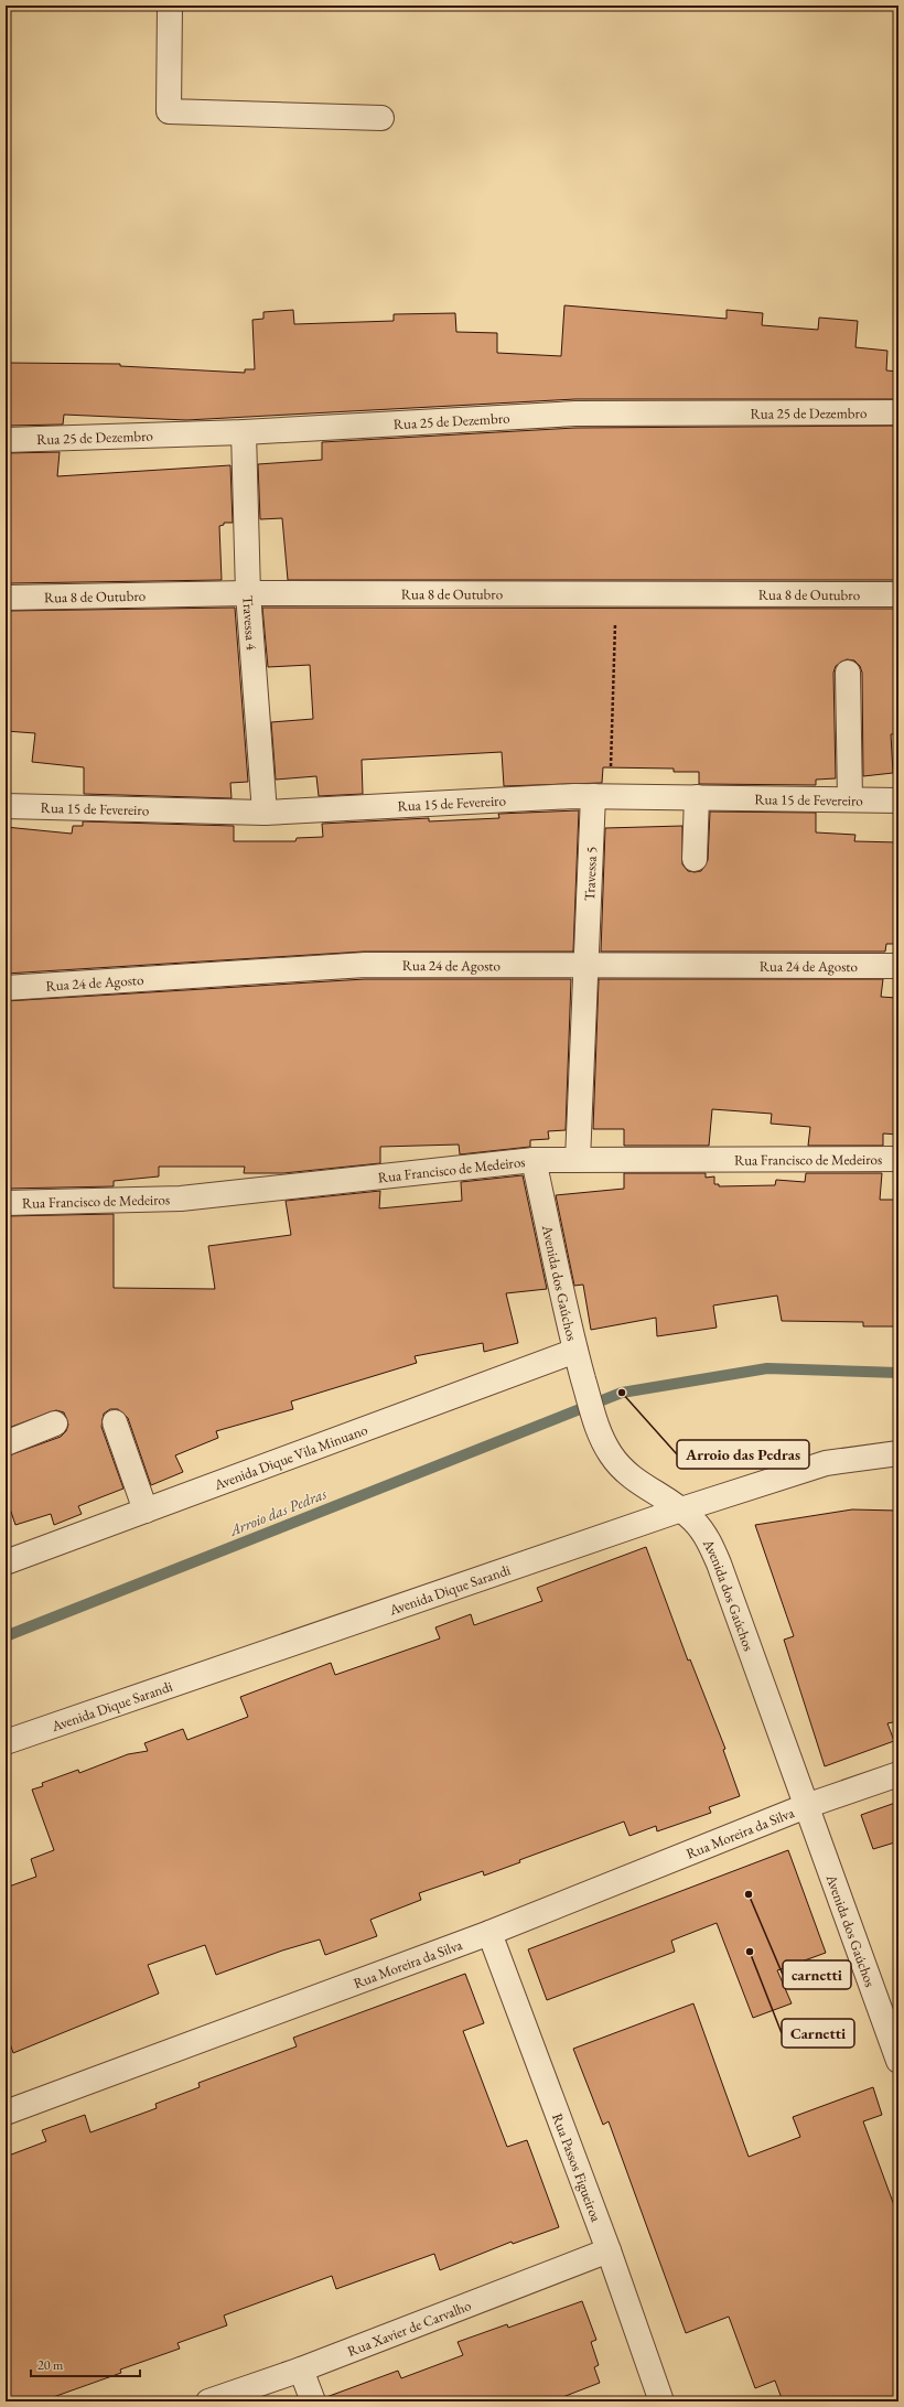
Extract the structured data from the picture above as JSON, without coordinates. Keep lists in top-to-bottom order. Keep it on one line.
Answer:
{"streets":{"street":["Rua 25 de Dezembro","Rua 8 de Outubro","Travessa 4","Rua 15 de Fevereiro","Travessa 5","Rua 24 de Agosto","Rua Francisco de Medeiros","Avenida dos Gaúchos","Avenida Dique Vila Minuano","Avenida Dique Sarandi","Rua Moreira da Silva","Rua Passos Figueiroa","Rua Xavier de Carvalho"]},"crossings":[["Rua 25 de Dezembro","Travessa 4"],["Rua 8 de Outubro","Travessa 4"],["Travessa 4","Rua 15 de Fevereiro"],["Rua 15 de Fevereiro","Travessa 5"],["Travessa 5","Rua 24 de Agosto"],["Travessa 5","Rua Francisco de Medeiros"],["Rua Francisco de Medeiros","Avenida dos Gaúchos"],["Avenida dos Gaúchos","Avenida Dique Vila Minuano"],["Avenida dos Gaúchos","Avenida Dique Sarandi"],["Avenida dos Gaúchos","Rua Moreira da Silva"],["Rua Moreira da Silva","Rua Passos Figueiroa"],["Rua Passos Figueiroa","Rua Xavier de Carvalho"]],"water":["Arroio das Pedras"],"places":["Arroio das Pedras","carnetti","Carnetti"],"scale_bar":"20 m"}
